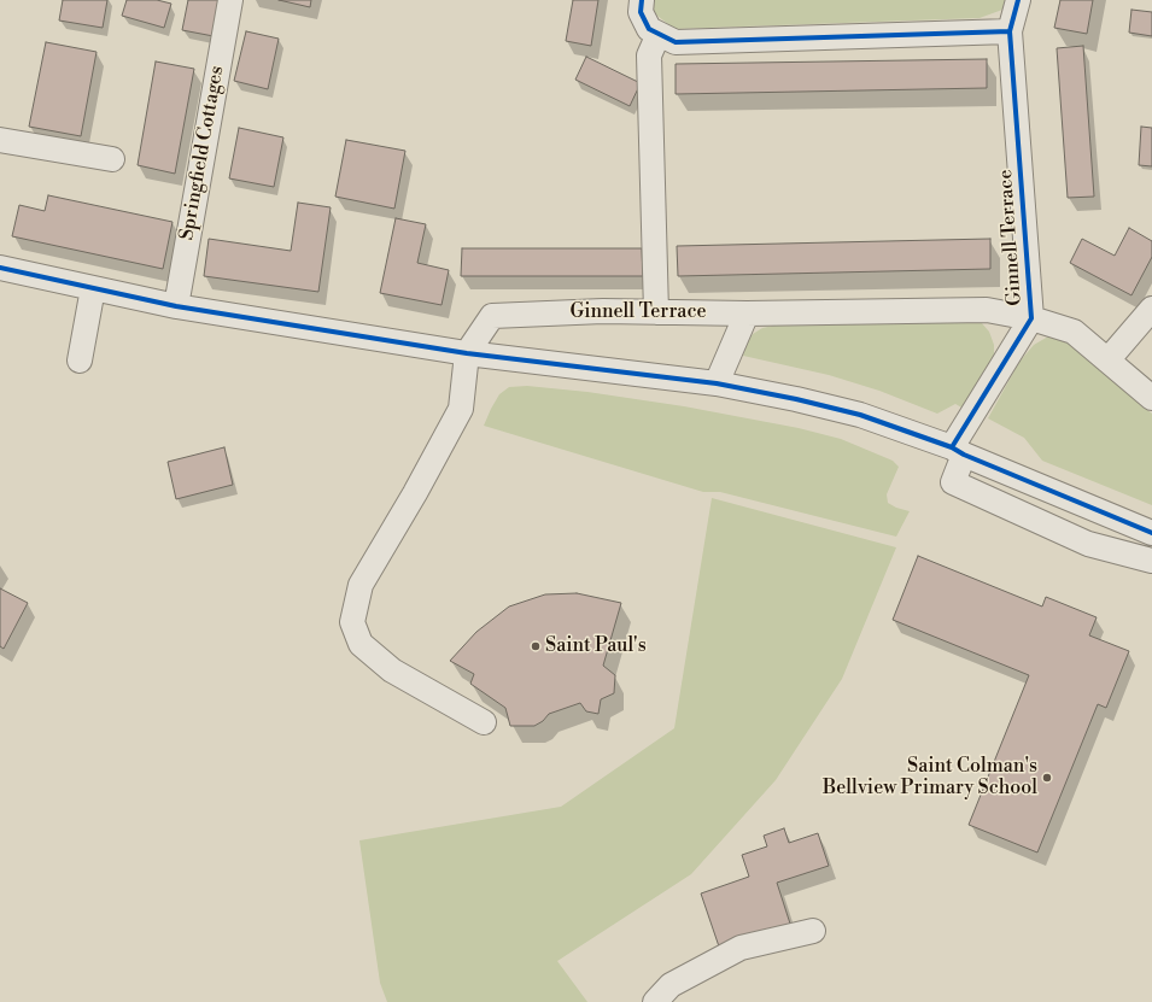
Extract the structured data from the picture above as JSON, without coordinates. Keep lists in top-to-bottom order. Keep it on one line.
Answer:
{"streets":{"street":["Springfield Cottages","Ginnell Terrace"]},"places":["Saint Paul's","Saint Colman's Bellview Primary School"]}
